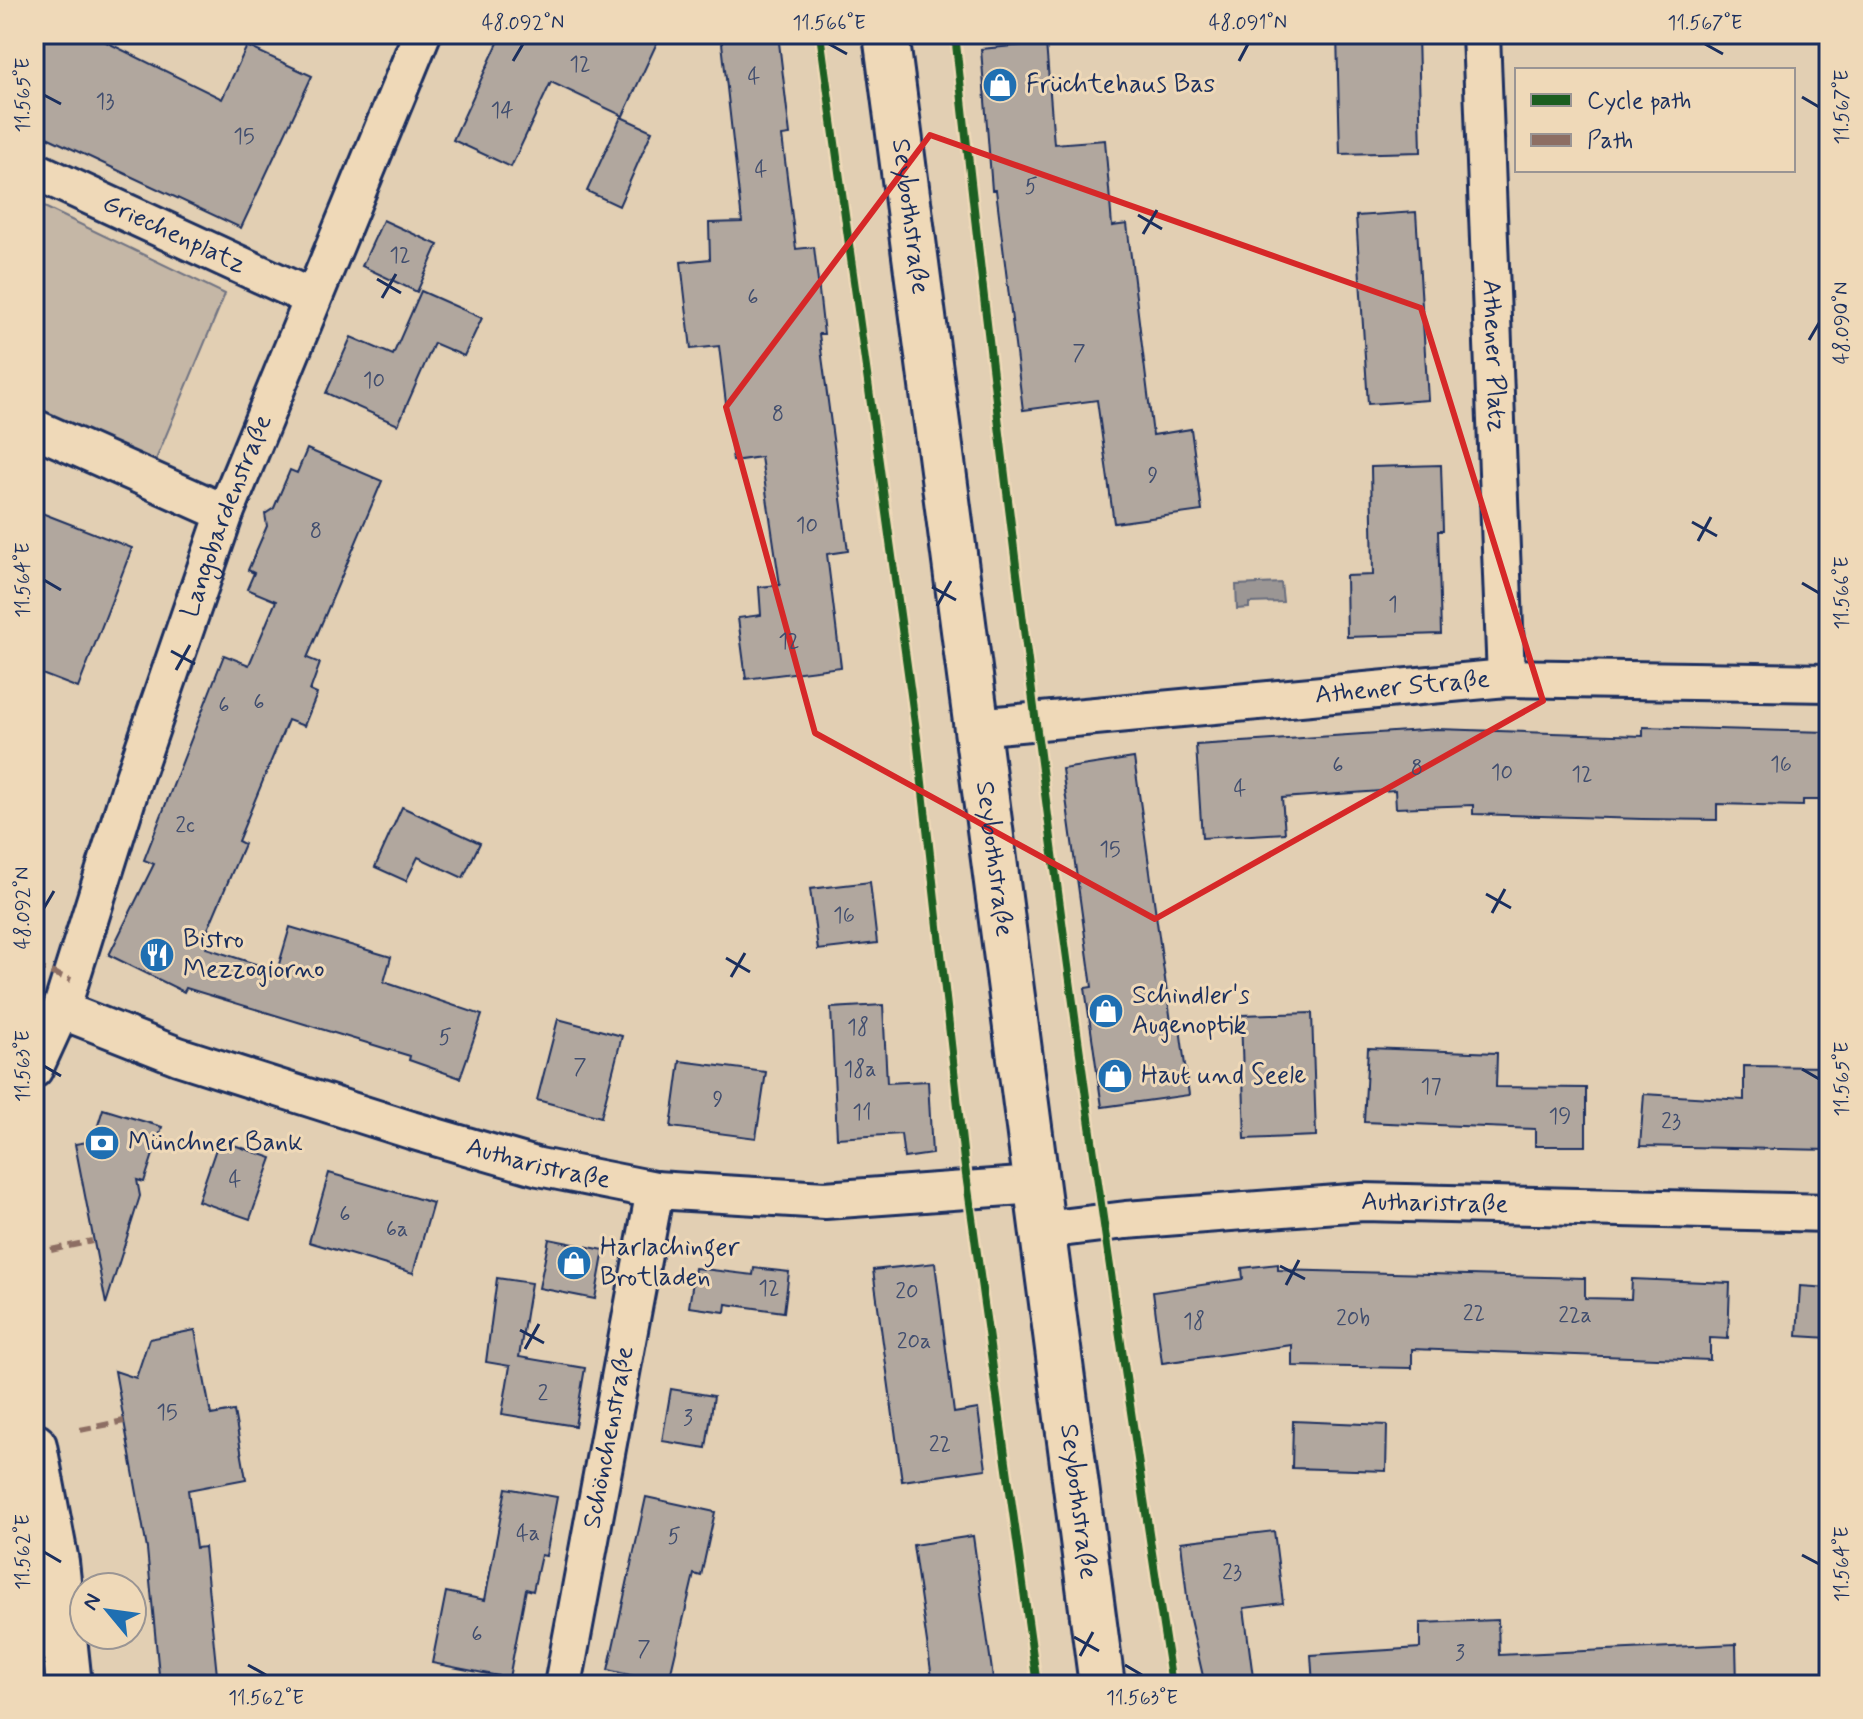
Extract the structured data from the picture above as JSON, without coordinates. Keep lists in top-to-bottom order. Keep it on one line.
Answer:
{"streets":{"street":["Seybothstraße","Griechenplatz","Athener Platz","Langobardenstraße","Athener Straße","Autharistraße","Schönchenstraße"]},"crossings":[["Seybothstraße","Athener Straße"],["Seybothstraße","Autharistraße"],["Griechenplatz","Langobardenstraße"],["Athener Platz","Athener Straße"],["Langobardenstraße","Autharistraße"],["Autharistraße","Schönchenstraße"]],"places":{"shop":["Früchtehaus Bas","Schindler's Augenoptik","Haut und Seele","Harlachinger Brotladen"],"restaurant":["Bistro Mezzogiorno"],"bank":["Münchner Bank"]},"house_numbers":["12","4","13","14","15","4","5","12","6","7","10","8","9","10","8","1","12","6","6","16","6","8","10","12","4","2c","15","16","18","5","7","18a","17","9","11","19","23","4","6","6a","12","20","22","22a","20b","18","20a","2","15","3","22","4a","5","23","6","7","3"],"legend":["Cycle path","Path"],"north":"top left","coordinates":["48.092°N","11.566°E","48.091°N","11.567°E","11.565°E","48.090°N","11.564°E","11.563°E","11.562°E"]}
